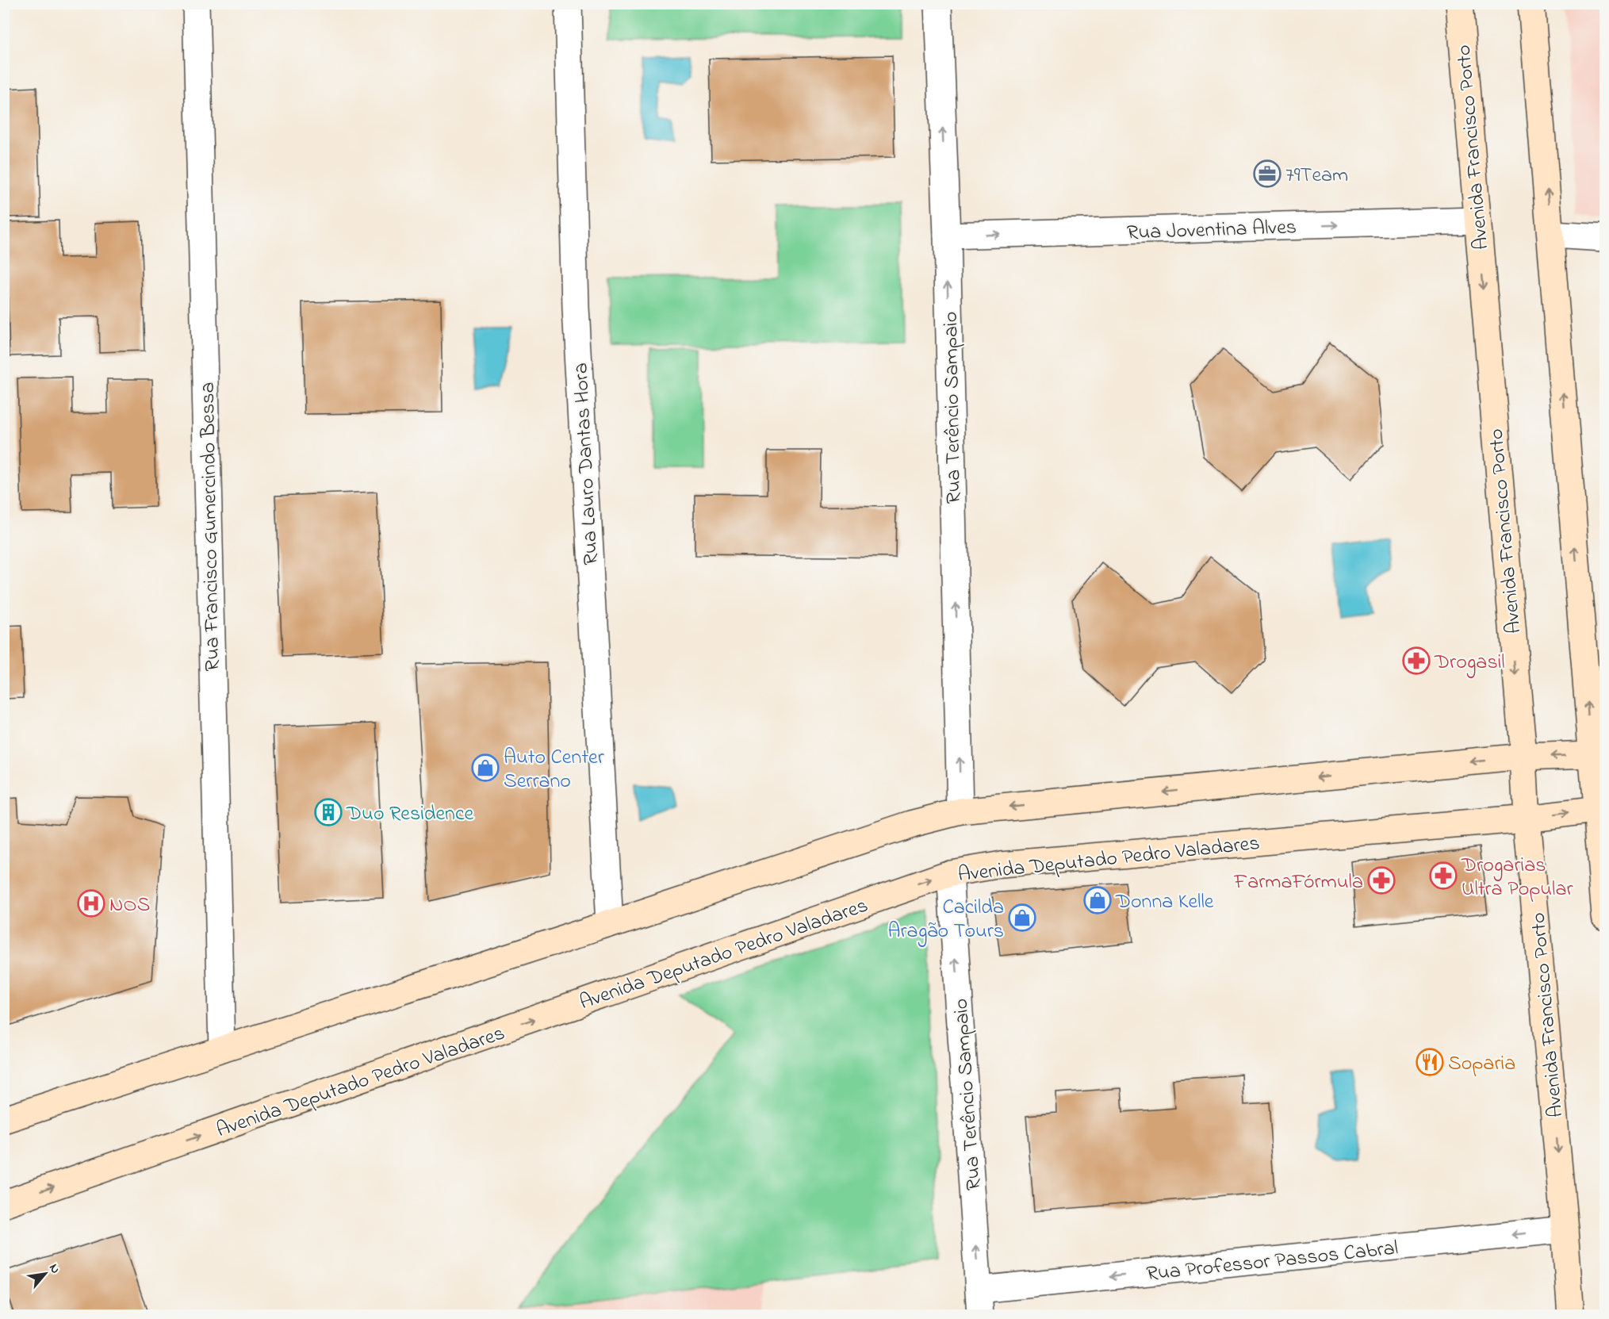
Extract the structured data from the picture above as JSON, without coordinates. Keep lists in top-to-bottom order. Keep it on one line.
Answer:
{"streets":{"main road":["Avenida Francisco Porto","Avenida Deputado Pedro Valadares"],"street":["Rua Joventina Alves","Rua Terêncio Sampaio","Rua Lauro Dantas Hora","Rua Francisco Gumercindo Bessa","Rua Professor Passos Cabral"]},"crossings":[["Avenida Francisco Porto","Rua Joventina Alves"],["Avenida Francisco Porto","Avenida Deputado Pedro Valadares"],["Avenida Francisco Porto","Rua Professor Passos Cabral"],["Rua Joventina Alves","Rua Terêncio Sampaio"],["Rua Terêncio Sampaio","Avenida Deputado Pedro Valadares"],["Rua Terêncio Sampaio","Rua Professor Passos Cabral"]],"one_way":["Rua Joventina Alves","Rua Terêncio Sampaio","Rua Professor Passos Cabral"],"places":{"office":["79Team"],"pharmacy":["Drogasil","Drogarias Ultra Popular","FarmaFórmula"],"shop":["Auto Center Serrano","Donna Kelle","Cacilda Aragão Tours"],"building":["Duo Residence"],"hospital":["NOS"],"restaurant":["Soparia"]},"north":"top right"}
